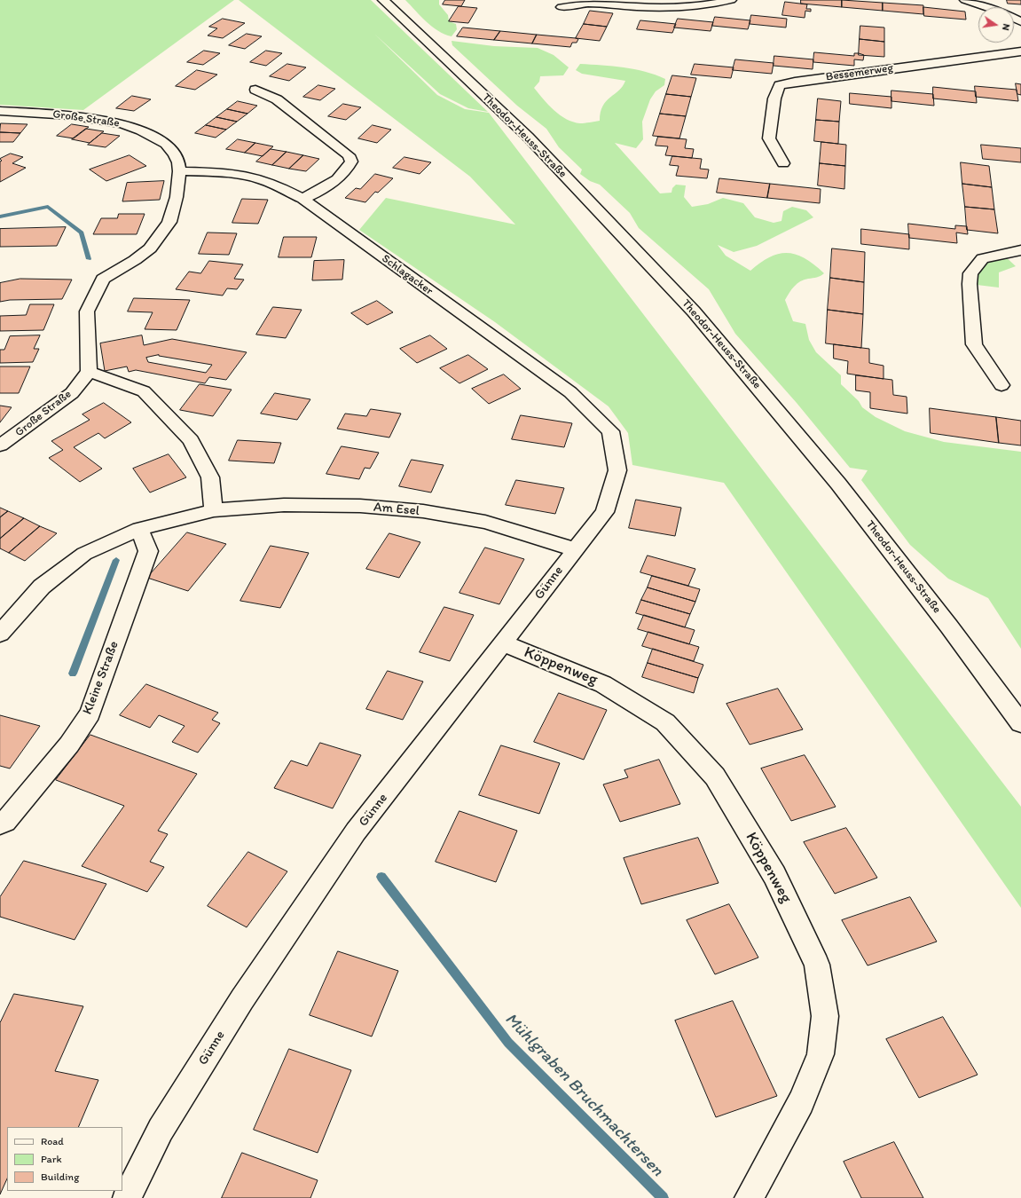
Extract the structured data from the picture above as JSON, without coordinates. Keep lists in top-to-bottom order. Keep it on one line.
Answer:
{"streets":{"street":["Bessemerweg","Große Straße","Theodor-Heuss-Straße","Schlagacker","Am Esel","Günne","Köppenweg","Kleine Straße"]},"crossings":[["Große Straße","Schlagacker"],["Schlagacker","Günne"],["Am Esel","Günne"],["Günne","Köppenweg"]],"water":["Mühlgraben Bruchmachtersen"],"legend":["Road","Park","Building"],"north":"right"}
